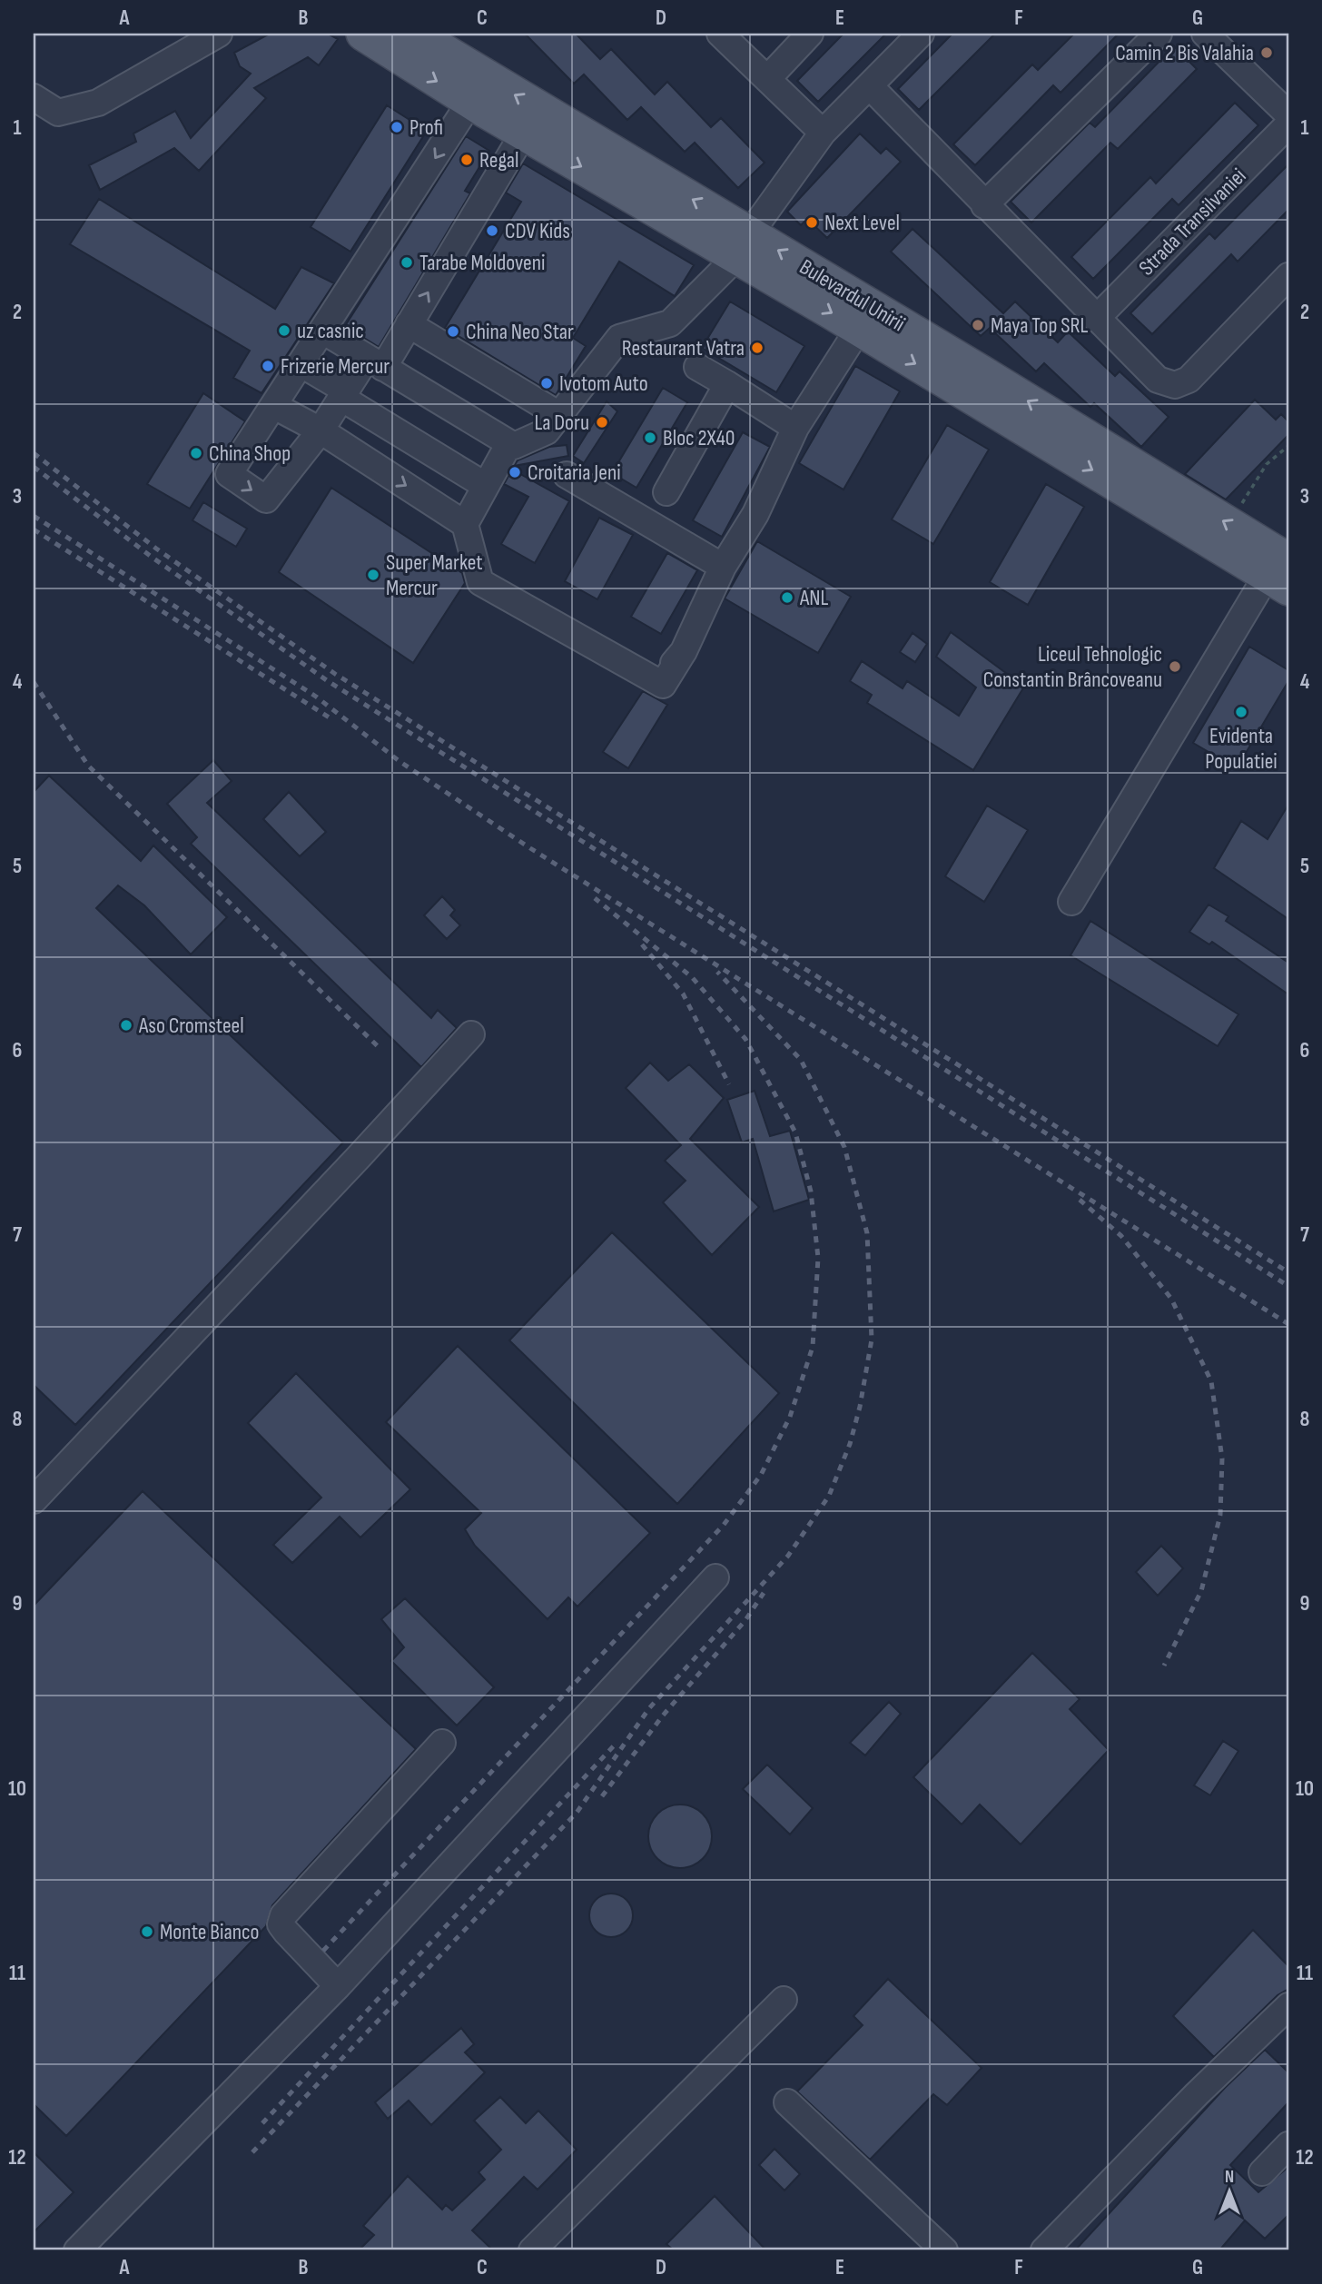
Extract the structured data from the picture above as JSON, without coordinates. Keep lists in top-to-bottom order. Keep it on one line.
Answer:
{"streets":{"main road":["Bulevardul Unirii"],"street":["Strada Transilvaniei"]},"places":["Camin 2 Bis Valahia","Profi","Regal","Next Level","CDV Kids","Tarabe Moldoveni","Maya Top SRL","uz casnic","China Neo Star","Restaurant Vatra","Frizerie Mercur","Ivotom Auto","La Doru","Bloc 2X40","China Shop","Croitaria Jeni","Super Market Mercur","ANL","Liceul Tehnologic Constantin Brâncoveanu","Evidenta Populatiei","Aso Cromsteel","Monte Bianco"],"north":"top","grid":{"columns":["A","B","C","D","E","F","G"],"rows":["1","2","3","4","5","6","7","8","9","10","11","12"]}}
